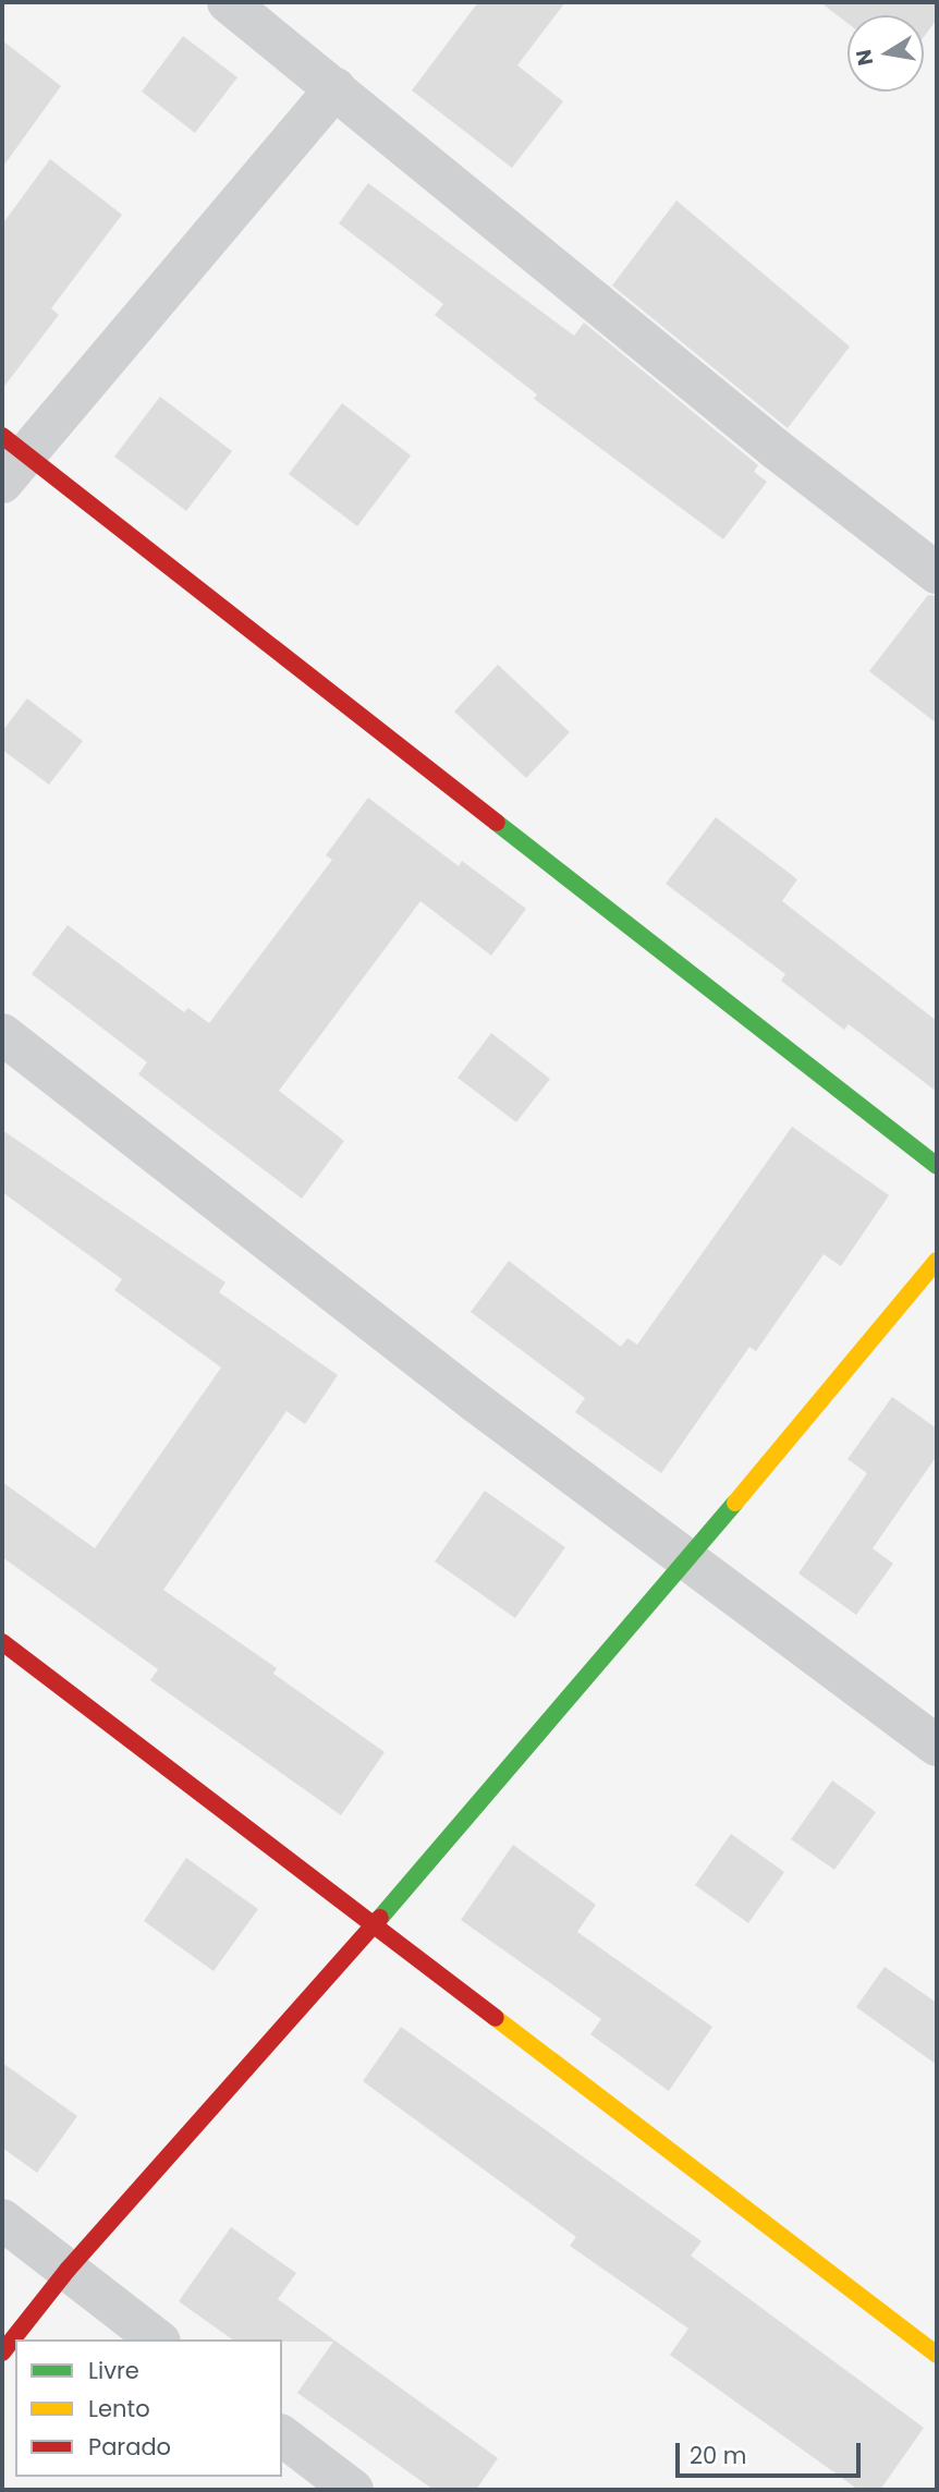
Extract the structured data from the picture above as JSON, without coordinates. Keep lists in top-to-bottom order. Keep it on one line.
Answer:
{"legend":["Livre","Lento","Parado"],"scale_bar":"20 m","north":"left"}
